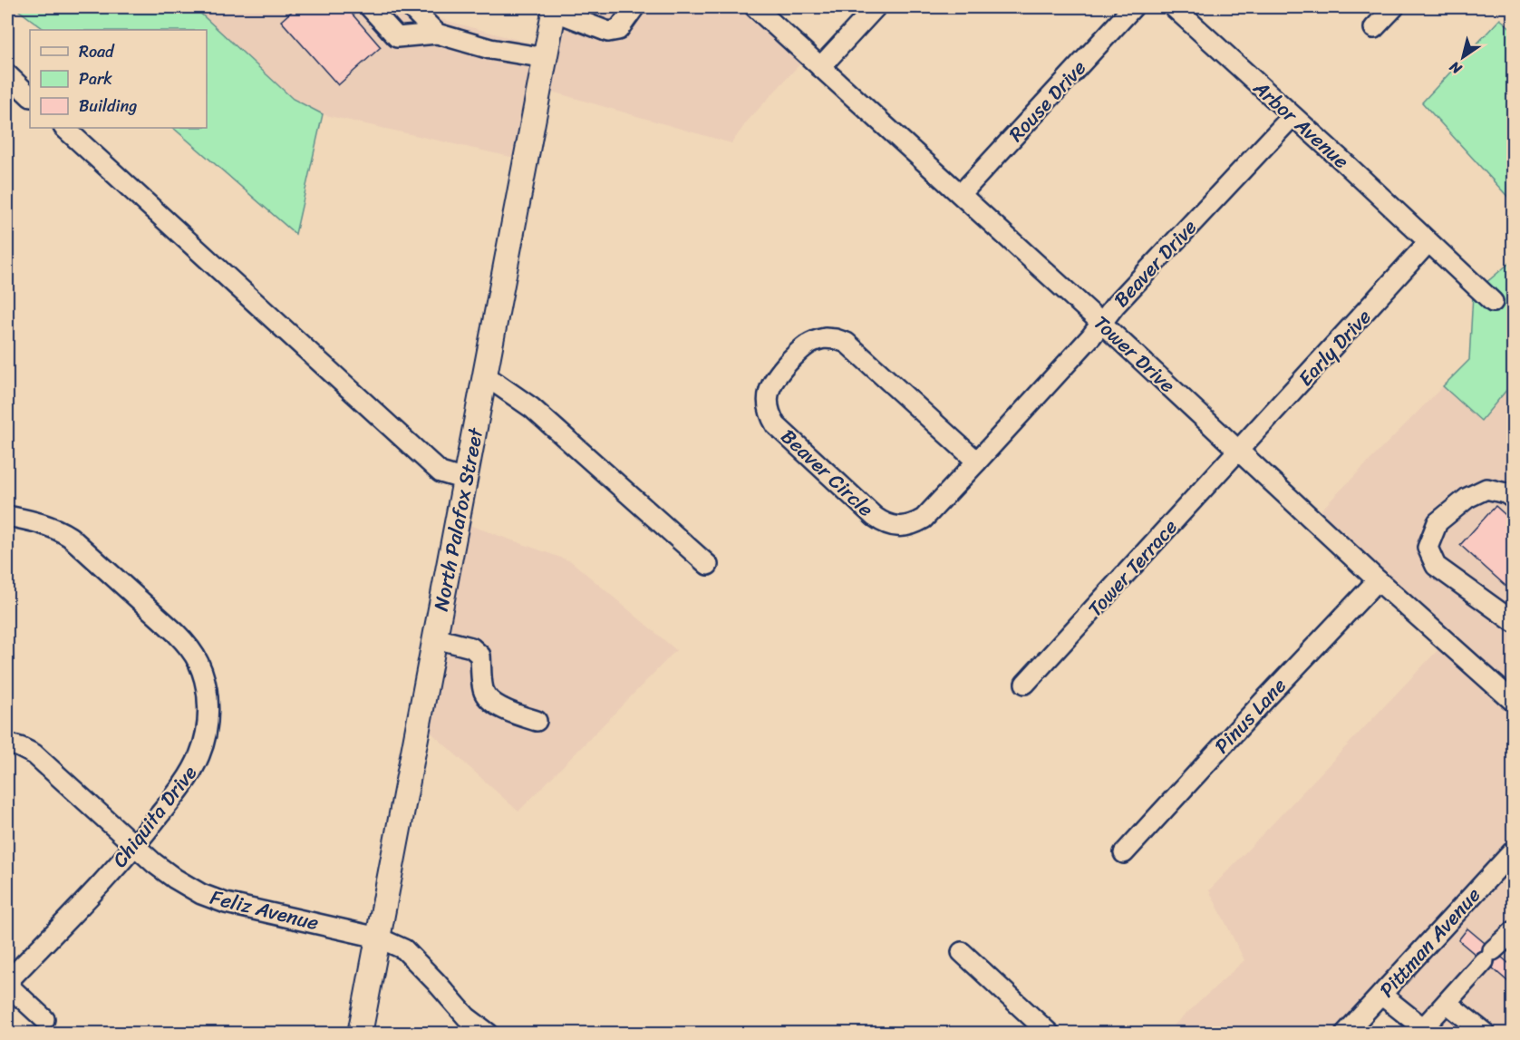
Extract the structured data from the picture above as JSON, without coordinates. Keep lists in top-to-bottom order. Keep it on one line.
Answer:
{"streets":{"main road":["North Palafox Street"],"street":["Rouse Drive","Arbor Avenue","Beaver Drive","Early Drive","Tower Drive","Beaver Circle","Tower Terrace","Pinus Lane","Chiquita Drive","Feliz Avenue","Pittman Avenue"]},"crossings":[["Rouse Drive","Tower Drive"],["Arbor Avenue","Beaver Drive"],["Arbor Avenue","Early Drive"],["Beaver Drive","Tower Drive"],["Beaver Drive","Beaver Circle"],["Early Drive","Tower Drive"],["Early Drive","Tower Terrace"],["Tower Drive","Tower Terrace"],["Tower Drive","Pinus Lane"],["North Palafox Street","Feliz Avenue"],["Chiquita Drive","Feliz Avenue"]],"legend":["Road","Park","Building"],"north":"bottom left"}
